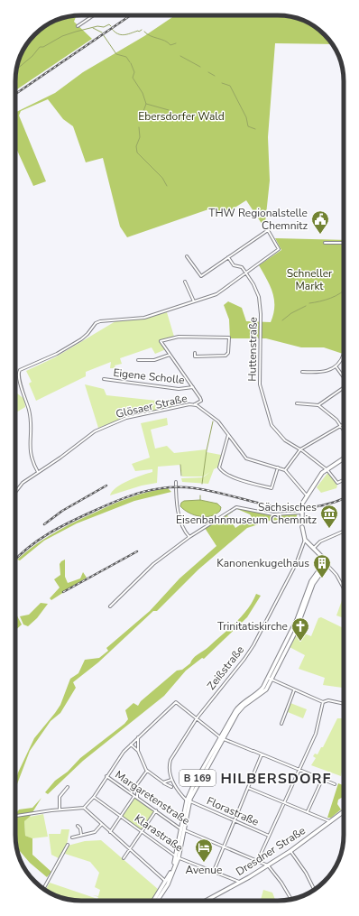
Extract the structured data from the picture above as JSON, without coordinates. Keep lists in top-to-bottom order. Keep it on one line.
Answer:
{"streets":{"main road":["B 169","Dresdner Straße"],"street":["Huttenstraße","Eigene Scholle","Glösaer Straße","Zeißstraße","Margaretenstraße","Florastraße","Klarastraße"]},"crossings":[["B 169","Margaretenstraße"],["B 169","Florastraße"],["B 169","Klarastraße"],["Margaretenstraße","Dresdner Straße"],["Klarastraße","Dresdner Straße"]],"districts":["HILBERSDORF"],"parks":["Ebersdorfer Wald","Schneller Markt"],"places":{"public building":["THW Regionalstelle Chemnitz"],"museum":["Sächsisches Eisenbahnmuseum Chemnitz"],"building":["Kanonenkugelhaus"],"church":["Trinitatiskirche"],"hotel":["Avenue"]}}
